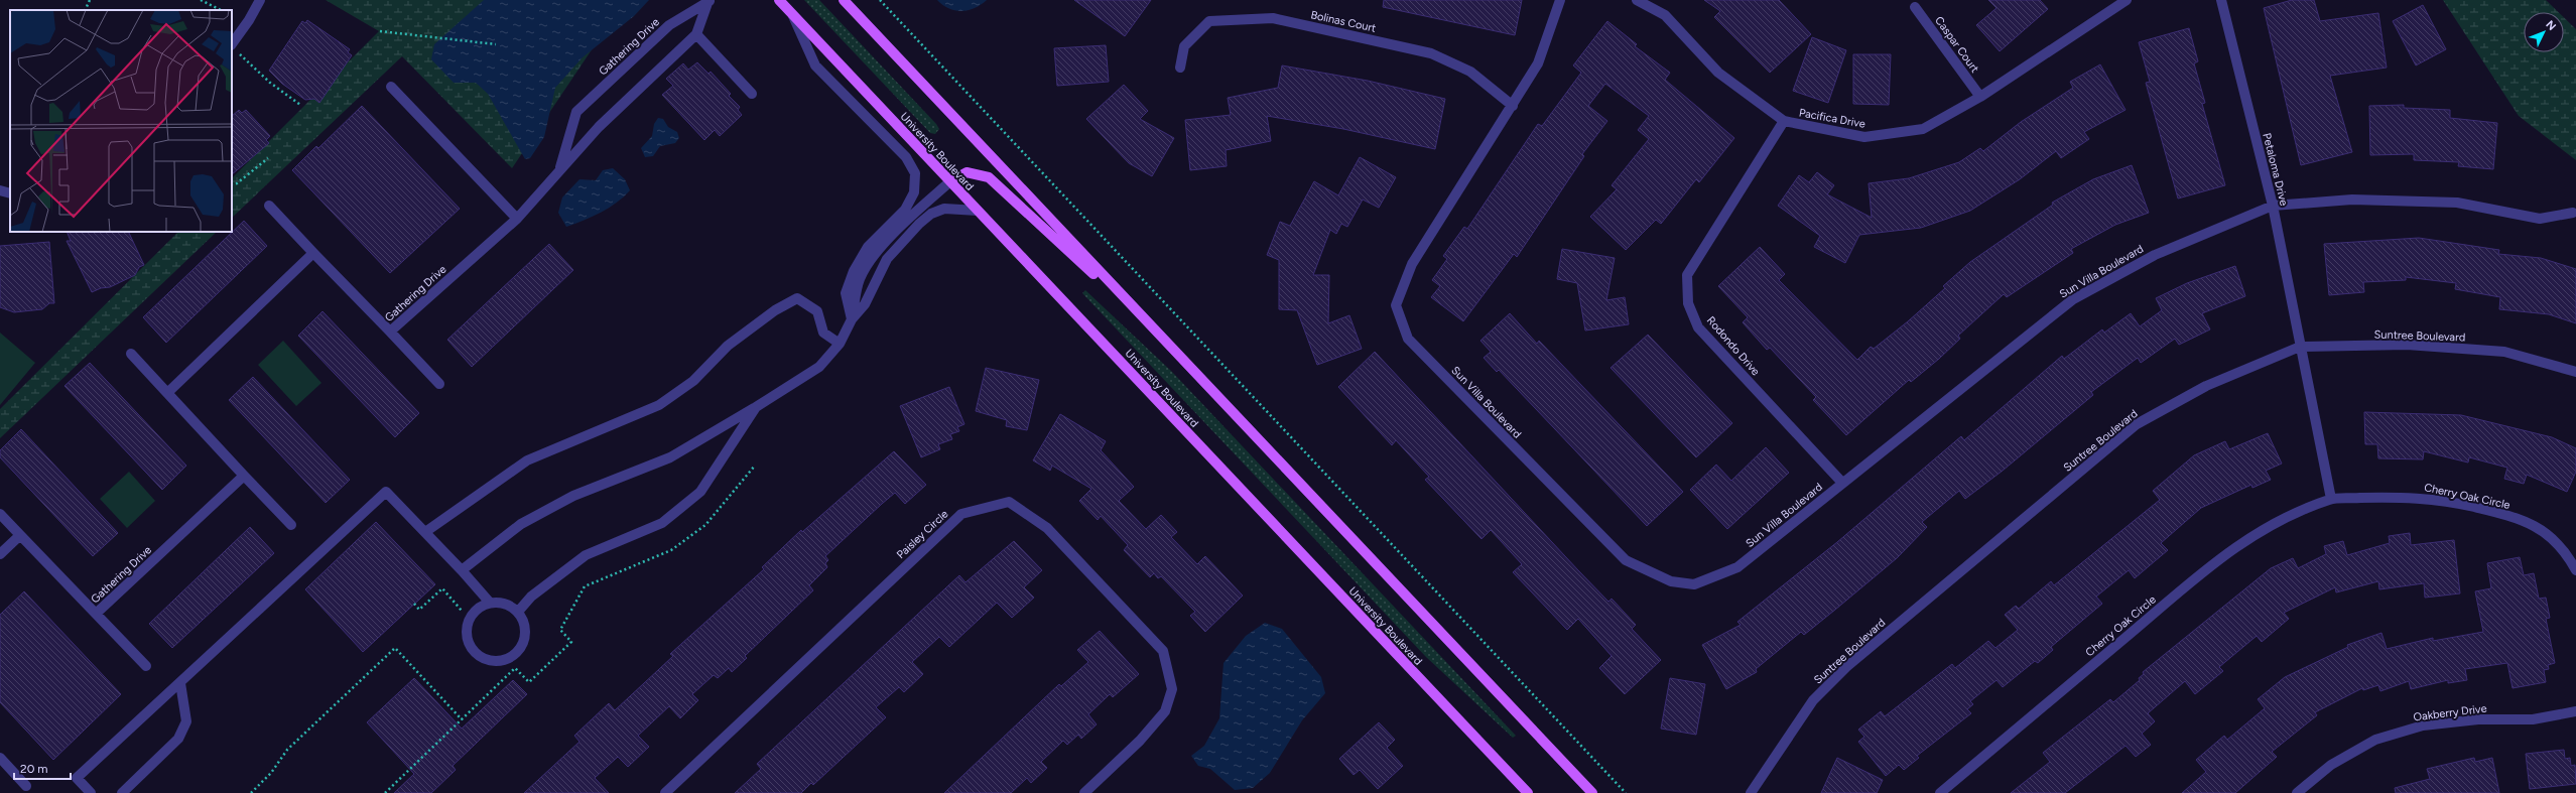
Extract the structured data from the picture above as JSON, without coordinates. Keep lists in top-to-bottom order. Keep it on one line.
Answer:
{"streets":{"main road":["University Boulevard"],"street":["Bolinas Court","Caspar Court","Gathering Drive","Pacifica Drive","Petaloma Drive","Sun Villa Boulevard","Suntree Boulevard","Rodondo Drive","Cherry Oak Circle","Paisley Circle","Oakberry Drive"]},"crossings":[["Bolinas Court","Sun Villa Boulevard"],["Caspar Court","Pacifica Drive"],["Pacifica Drive","Rodondo Drive"],["Petaloma Drive","Sun Villa Boulevard"],["Petaloma Drive","Suntree Boulevard"],["Sun Villa Boulevard","Rodondo Drive"]],"scale_bar":"20 m","north":"top right"}
